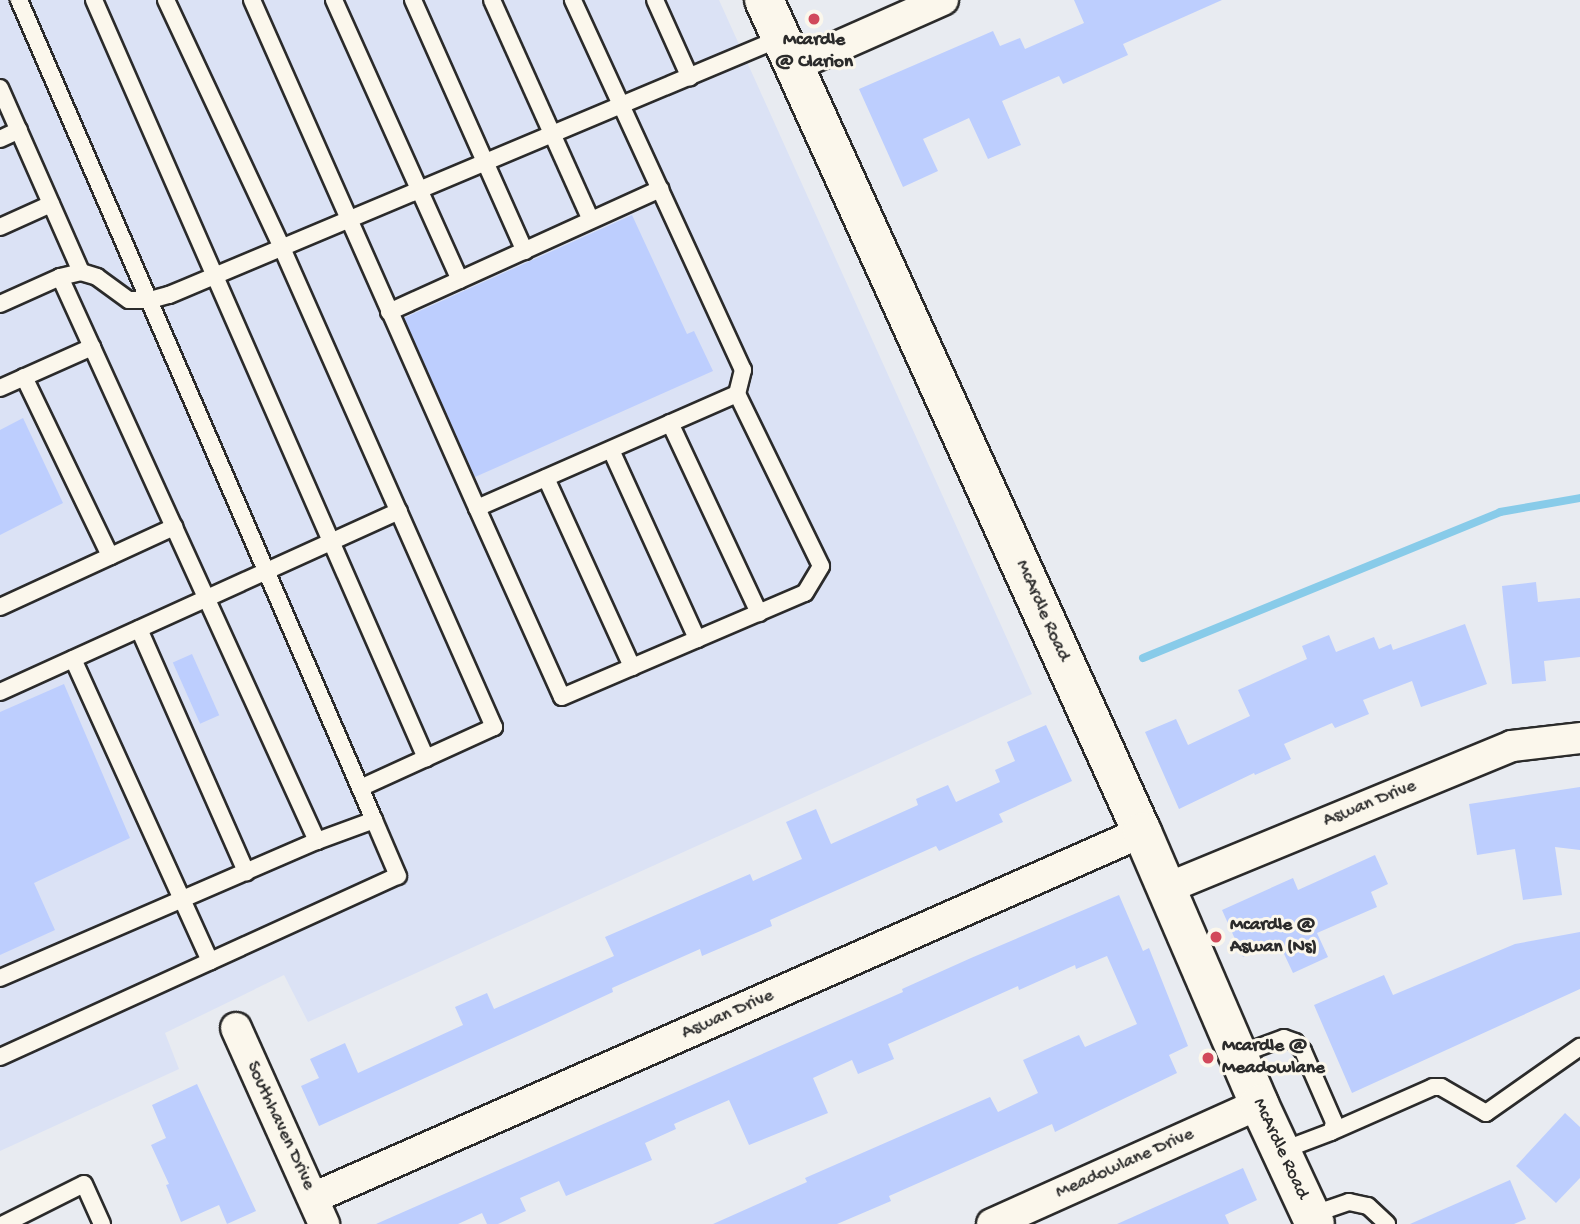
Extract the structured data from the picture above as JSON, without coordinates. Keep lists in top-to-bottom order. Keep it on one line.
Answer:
{"streets":{"main road":["McArdle Road"],"street":["Aswan Drive","Southhaven Drive","Meadowlane Drive"]},"crossings":[["McArdle Road","Aswan Drive"],["McArdle Road","Meadowlane Drive"],["Aswan Drive","Southhaven Drive"]],"places":["Mcardle @ Clarion","Mcardle @ Aswan (Ns)","Mcardle @ Meadowlane"]}
